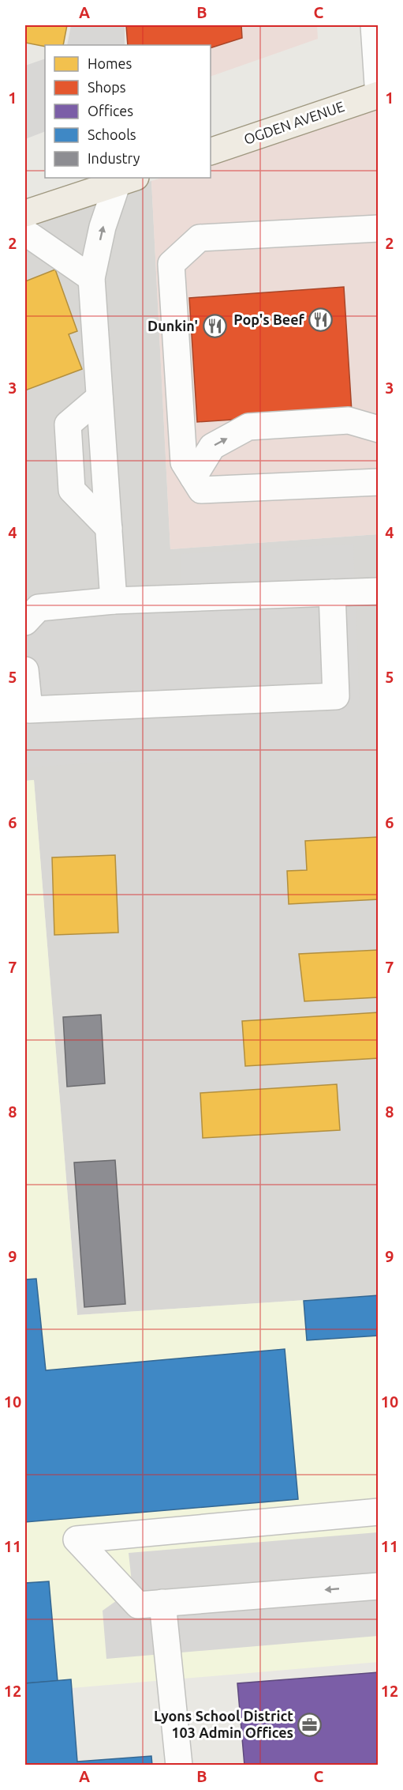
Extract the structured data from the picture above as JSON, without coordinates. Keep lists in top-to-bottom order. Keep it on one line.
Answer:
{"streets":{"main road":["OGDEN AVENUE"]},"places":{"restaurant":["Pop's Beef","Dunkin'"],"office":["Lyons School District 103 Admin Offices"]},"legend":["Homes","Shops","Offices","Schools","Industry"],"grid":{"columns":["A","B","C"],"rows":["1","2","3","4","5","6","7","8","9","10","11","12"]}}
